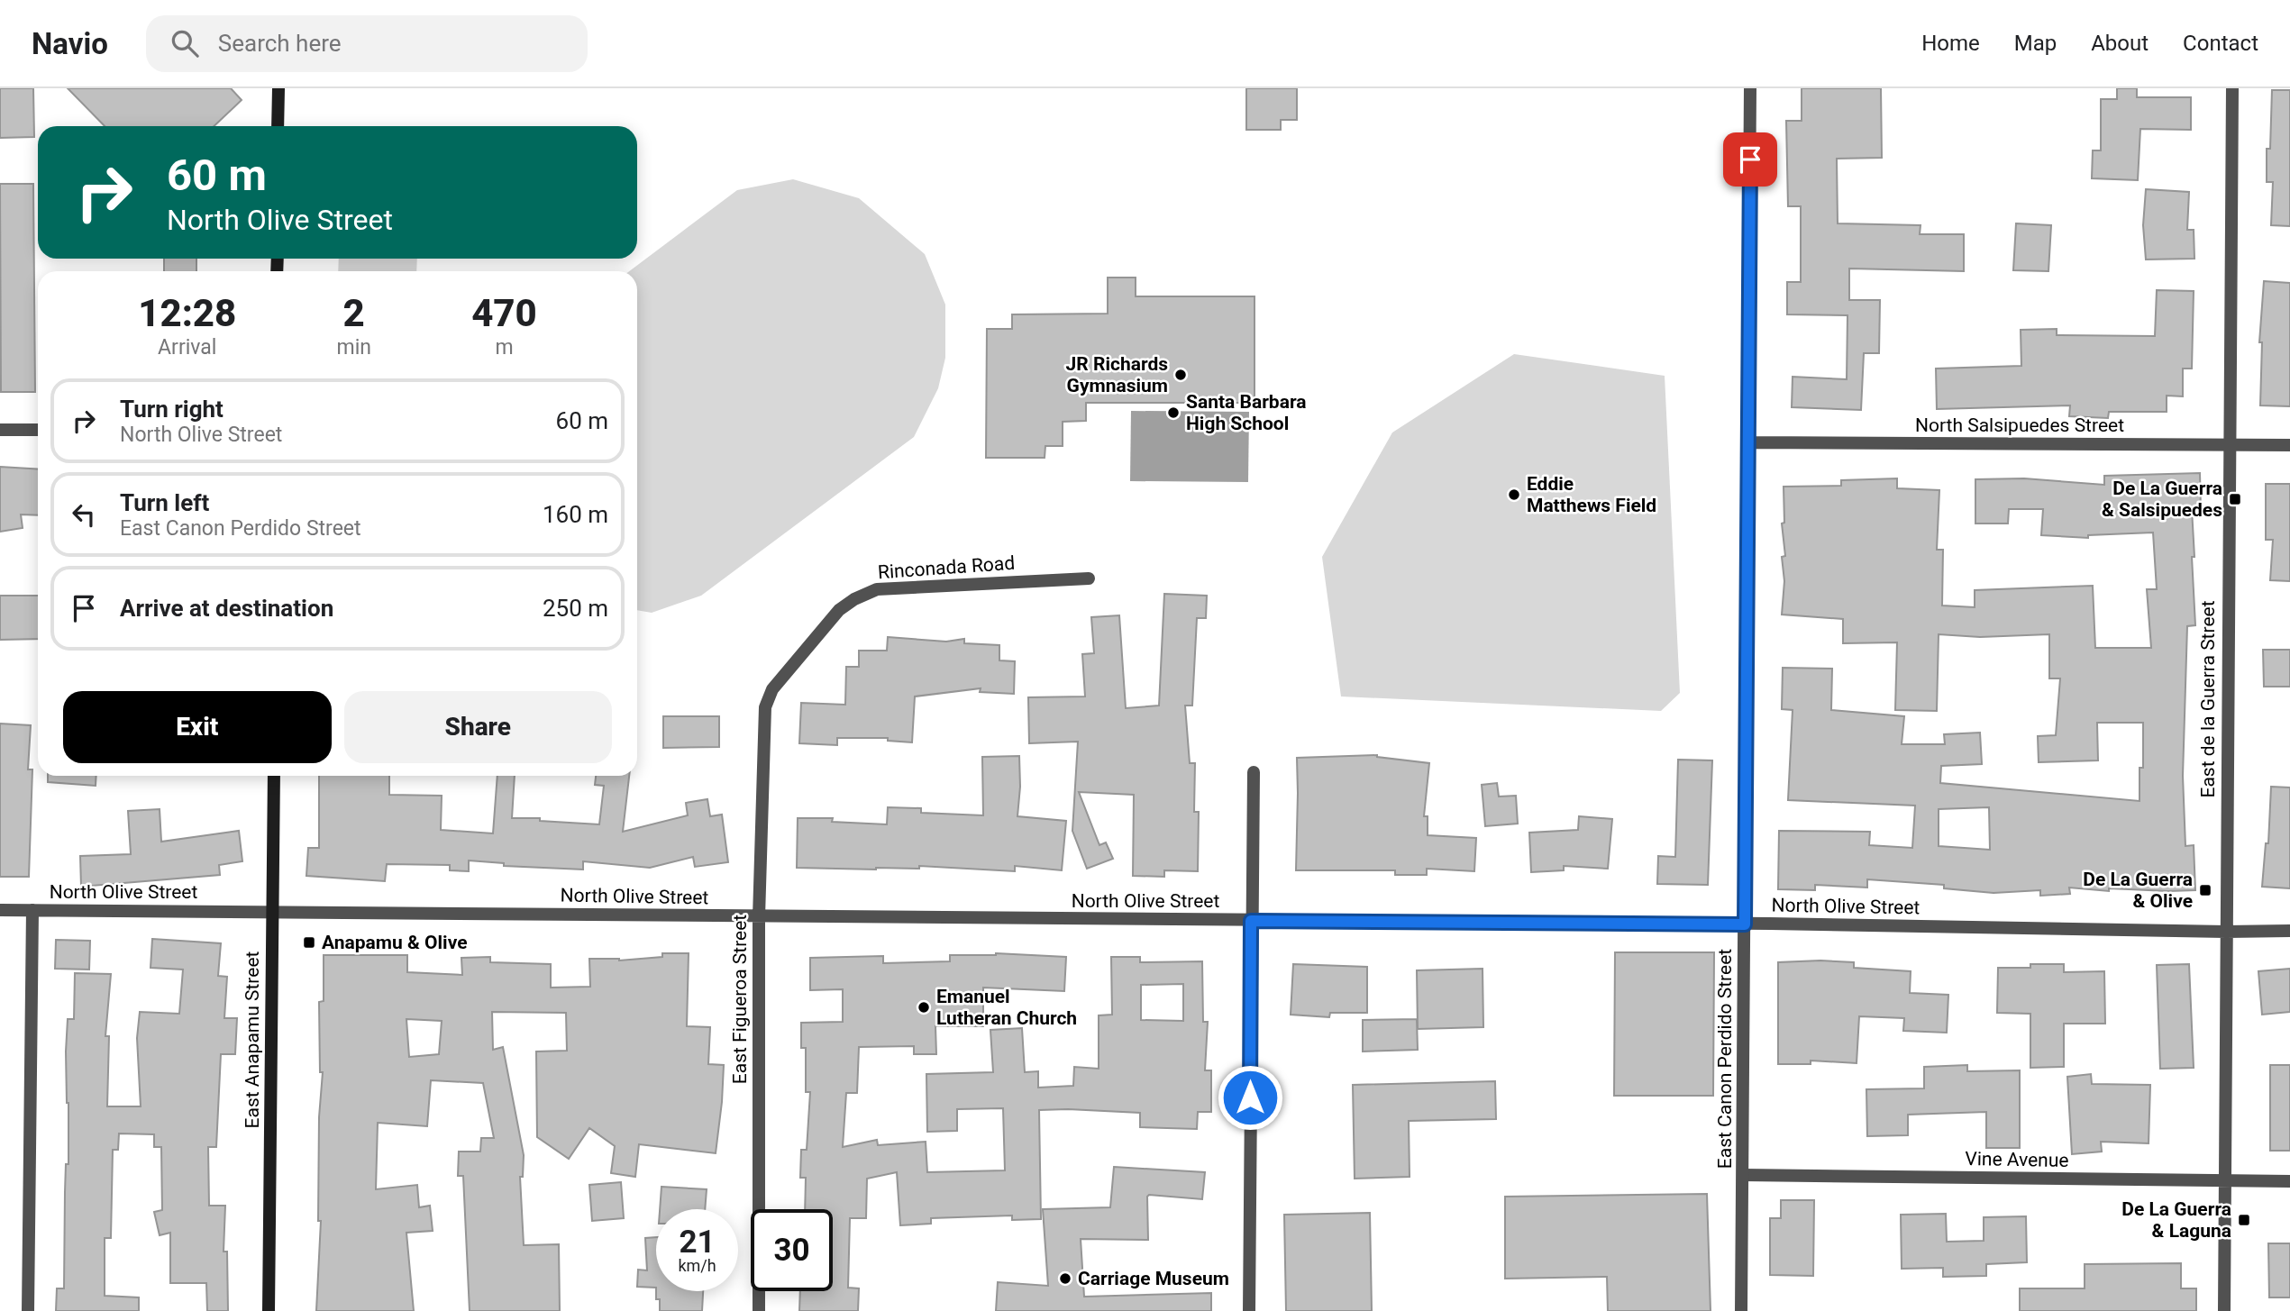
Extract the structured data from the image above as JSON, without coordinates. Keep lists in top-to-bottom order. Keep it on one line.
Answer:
{"streets":{"main road":["East Anapamu Street"],"street":["North Salsipuedes Street","Rinconada Road","East de la Guerra Street","North Olive Street","East Figueroa Street","East Canon Perdido Street","Vine Avenue"]},"crossings":[["North Salsipuedes Street","East de la Guerra Street"],["North Salsipuedes Street","East Canon Perdido Street"],["Rinconada Road","East Figueroa Street"],["East de la Guerra Street","North Olive Street"],["East de la Guerra Street","Vine Avenue"],["North Olive Street","East Figueroa Street"],["North Olive Street","East Anapamu Street"],["North Olive Street","East Canon Perdido Street"],["East Canon Perdido Street","Vine Avenue"]],"places":{"other":["JR Richards Gymnasium","Santa Barbara High School","Eddie Matthews Field","Emanuel Lutheran Church","Carriage Museum"],"transit":["De La Guerra & Salsipuedes","De La Guerra & Olive","Anapamu & Olive","De La Guerra & Laguna"]},"page":{"header":"Navio","search":"Search here","nav":["Home","Map","About","Contact"],"turn":["60 m","North Olive Street"],"eta":["12:28","Arrival","2","min","470","m"],"list":[{"name":"Turn right","note":"North Olive Street","value":"60 m"},{"name":"Turn left","note":"East Canon Perdido Street","value":"160 m"},{"name":"Arrive at destination","value":"250 m"}],"buttons":["Exit","Share"],"speed":"21 km/h","limit":"30"}}
